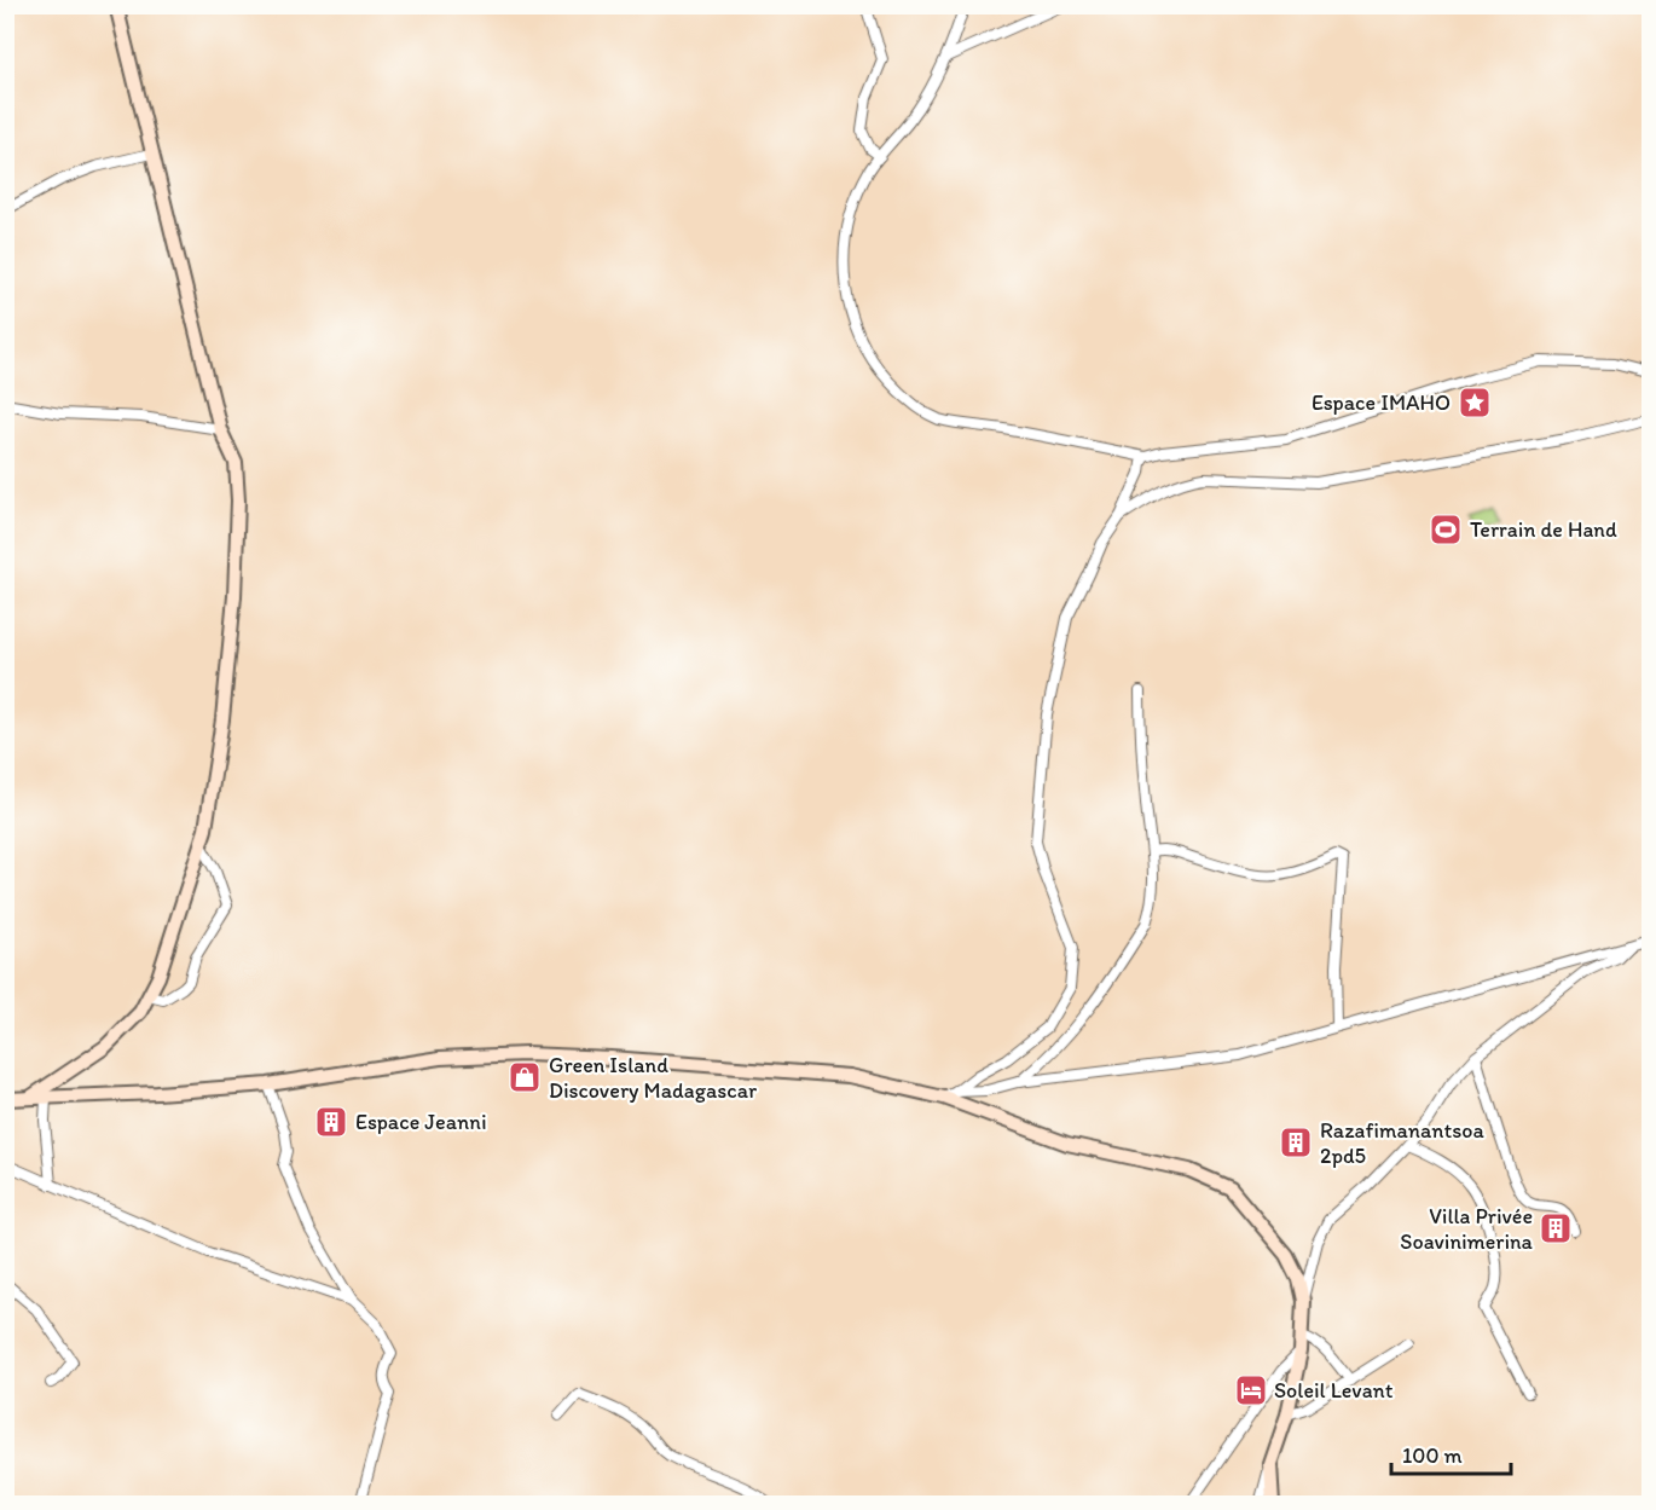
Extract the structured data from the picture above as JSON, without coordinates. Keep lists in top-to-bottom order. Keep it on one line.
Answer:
{"places":{"place":["Espace IMAHO"],"sports":["Terrain de Hand"],"shop":["Green Island Discovery Madagascar"],"building":["Espace Jeanni","Razafimanantsoa 2pd5","Villa Privée Soavinimerina"],"hotel":["Soleil Levant"]},"scale_bar":"100 m"}
